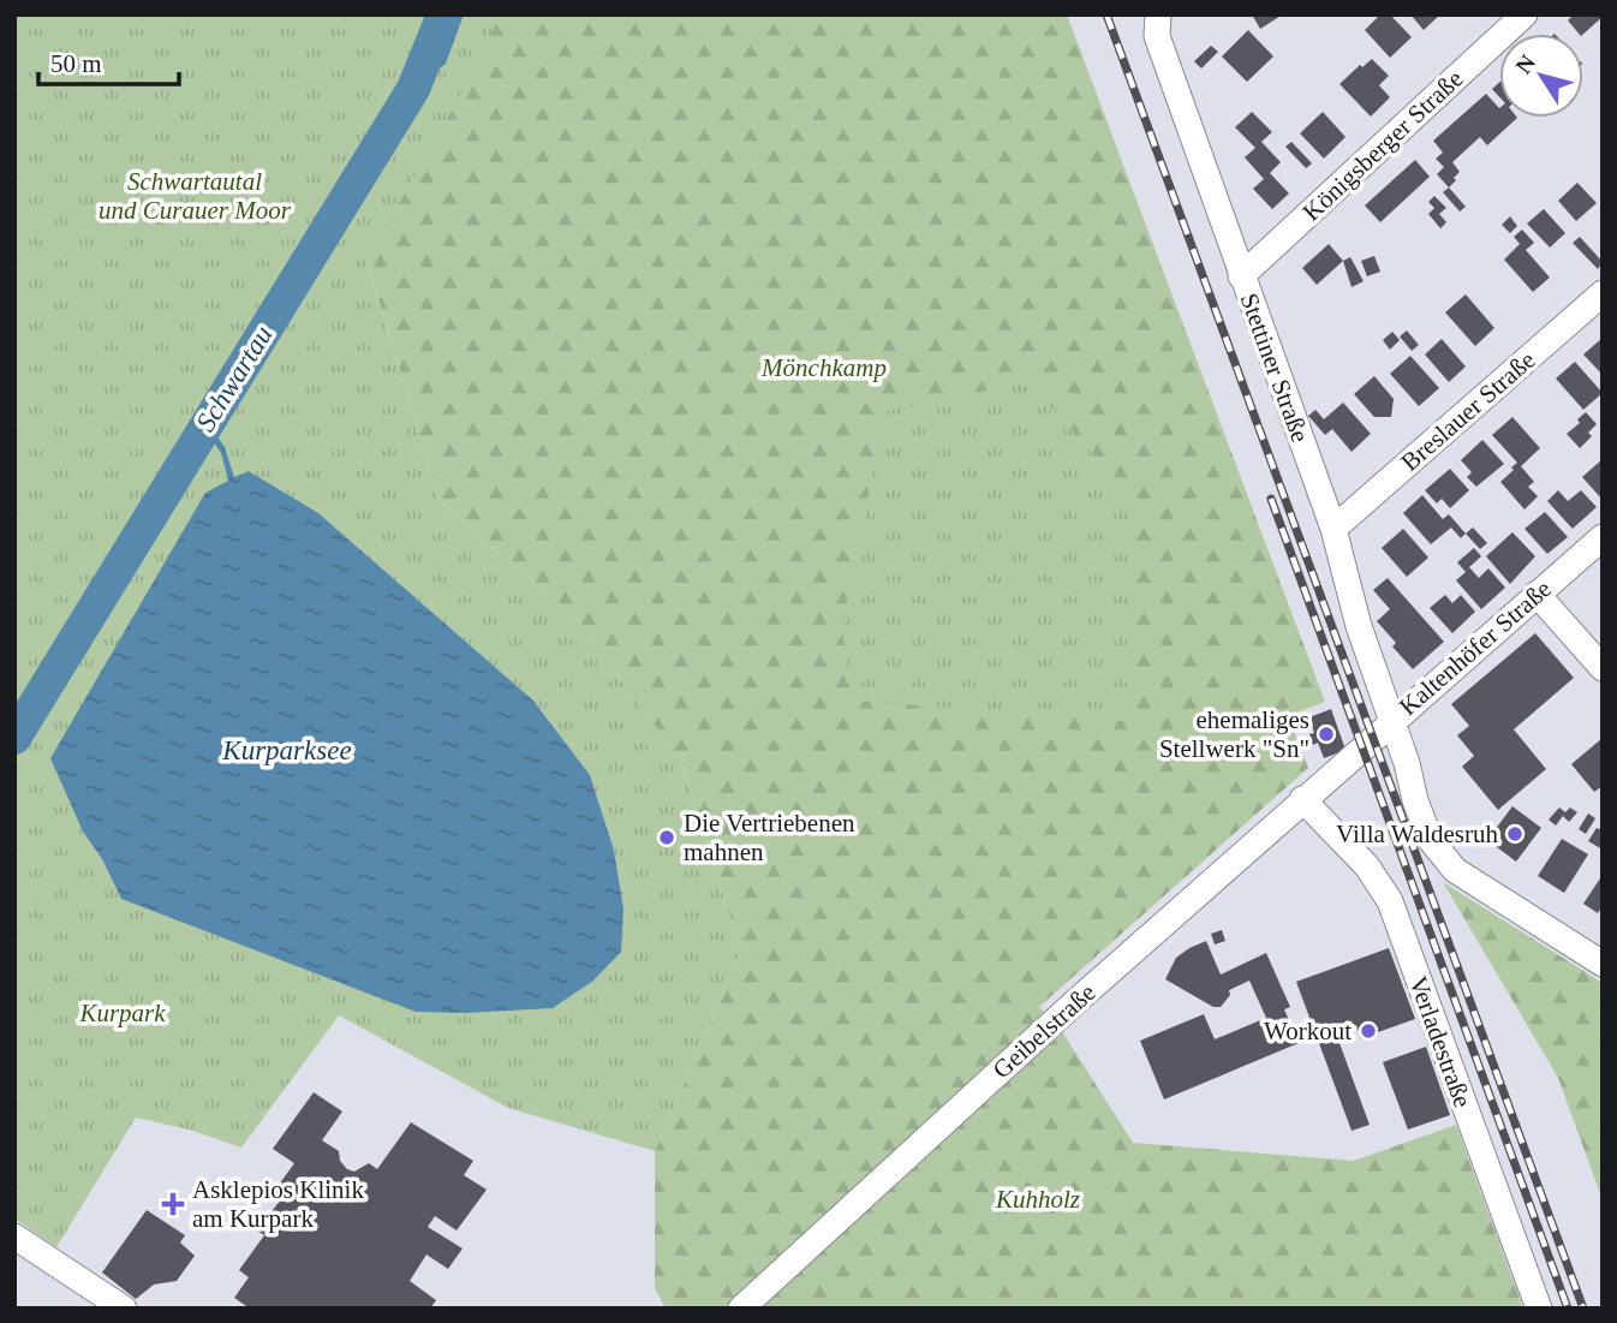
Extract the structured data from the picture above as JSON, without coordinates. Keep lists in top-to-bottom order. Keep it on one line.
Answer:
{"streets":{"street":["Königsberger Straße","Stettiner Straße","Breslauer Straße","Kaltenhöfer Straße","Geibelstraße","Verladestraße"]},"crossings":[["Königsberger Straße","Stettiner Straße"],["Stettiner Straße","Breslauer Straße"],["Stettiner Straße","Kaltenhöfer Straße"],["Kaltenhöfer Straße","Geibelstraße"],["Geibelstraße","Verladestraße"]],"water":["Schwartau","Kurparksee"],"parks":["Schwartautal und Curauer Moor","Mönchkamp","Kurpark","Kuhholz"],"places":{"other":["ehemaliges Stellwerk \"Sn\"","Villa Waldesruh","Die Vertriebenen mahnen","Workout"],"health":["Asklepios Klinik am Kurpark"]},"scale_bar":"50 m","north":"top left"}
